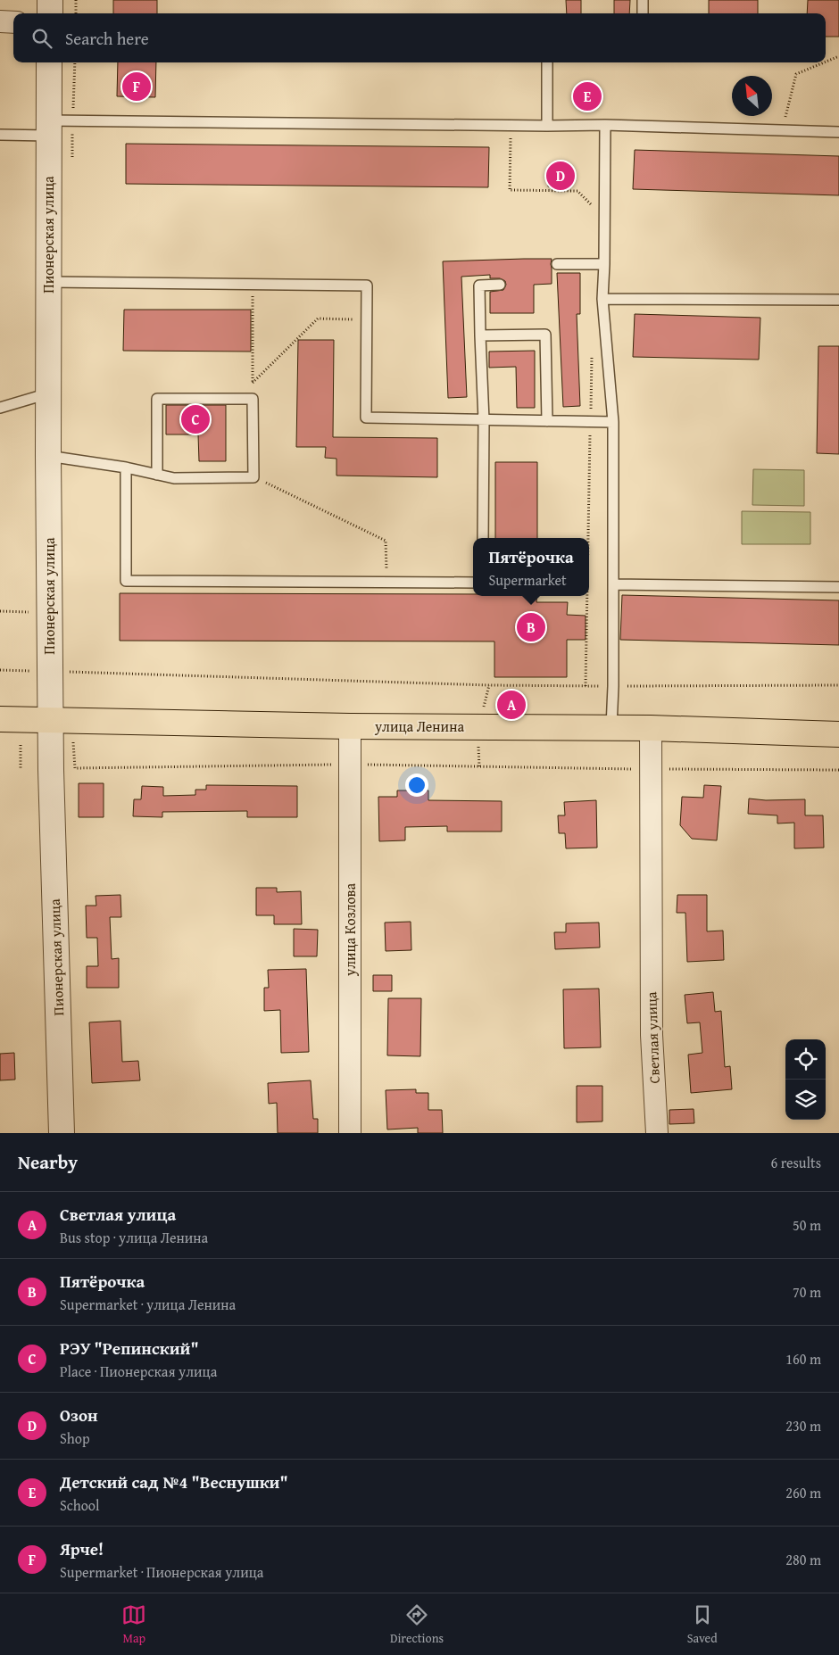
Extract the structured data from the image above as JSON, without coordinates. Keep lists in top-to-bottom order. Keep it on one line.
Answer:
{"streets":{"main road":["улица Ленина"],"street":["Пионерская улица","улица Козлова","Светлая улица"]},"crossings":[["Пионерская улица","улица Ленина"],["улица Ленина","улица Козлова"],["улица Ленина","Светлая улица"]],"north":"top left","page":{"search":"Search here","pins":["F","E","D","C","B","A"],"popup":["Пятёрочка","Supermarket"],"heading":["Nearby","6 results"],"list":[{"mark":"A","name":"Светлая улица","note":"Bus stop · улица Ленина","value":"50 m"},{"mark":"B","name":"Пятёрочка","note":"Supermarket · улица Ленина","value":"70 m"},{"mark":"C","name":"РЭУ \"Репинский\"","note":"Place · Пионерская улица","value":"160 m"},{"mark":"D","name":"Озон","note":"Shop","value":"230 m"},{"mark":"E","name":"Детский сад №4 \"Веснушки\"","note":"School","value":"260 m"},{"mark":"F","name":"Ярче!","note":"Supermarket · Пионерская улица","value":"280 m"}],"nav":["Map","Directions","Saved"]}}
